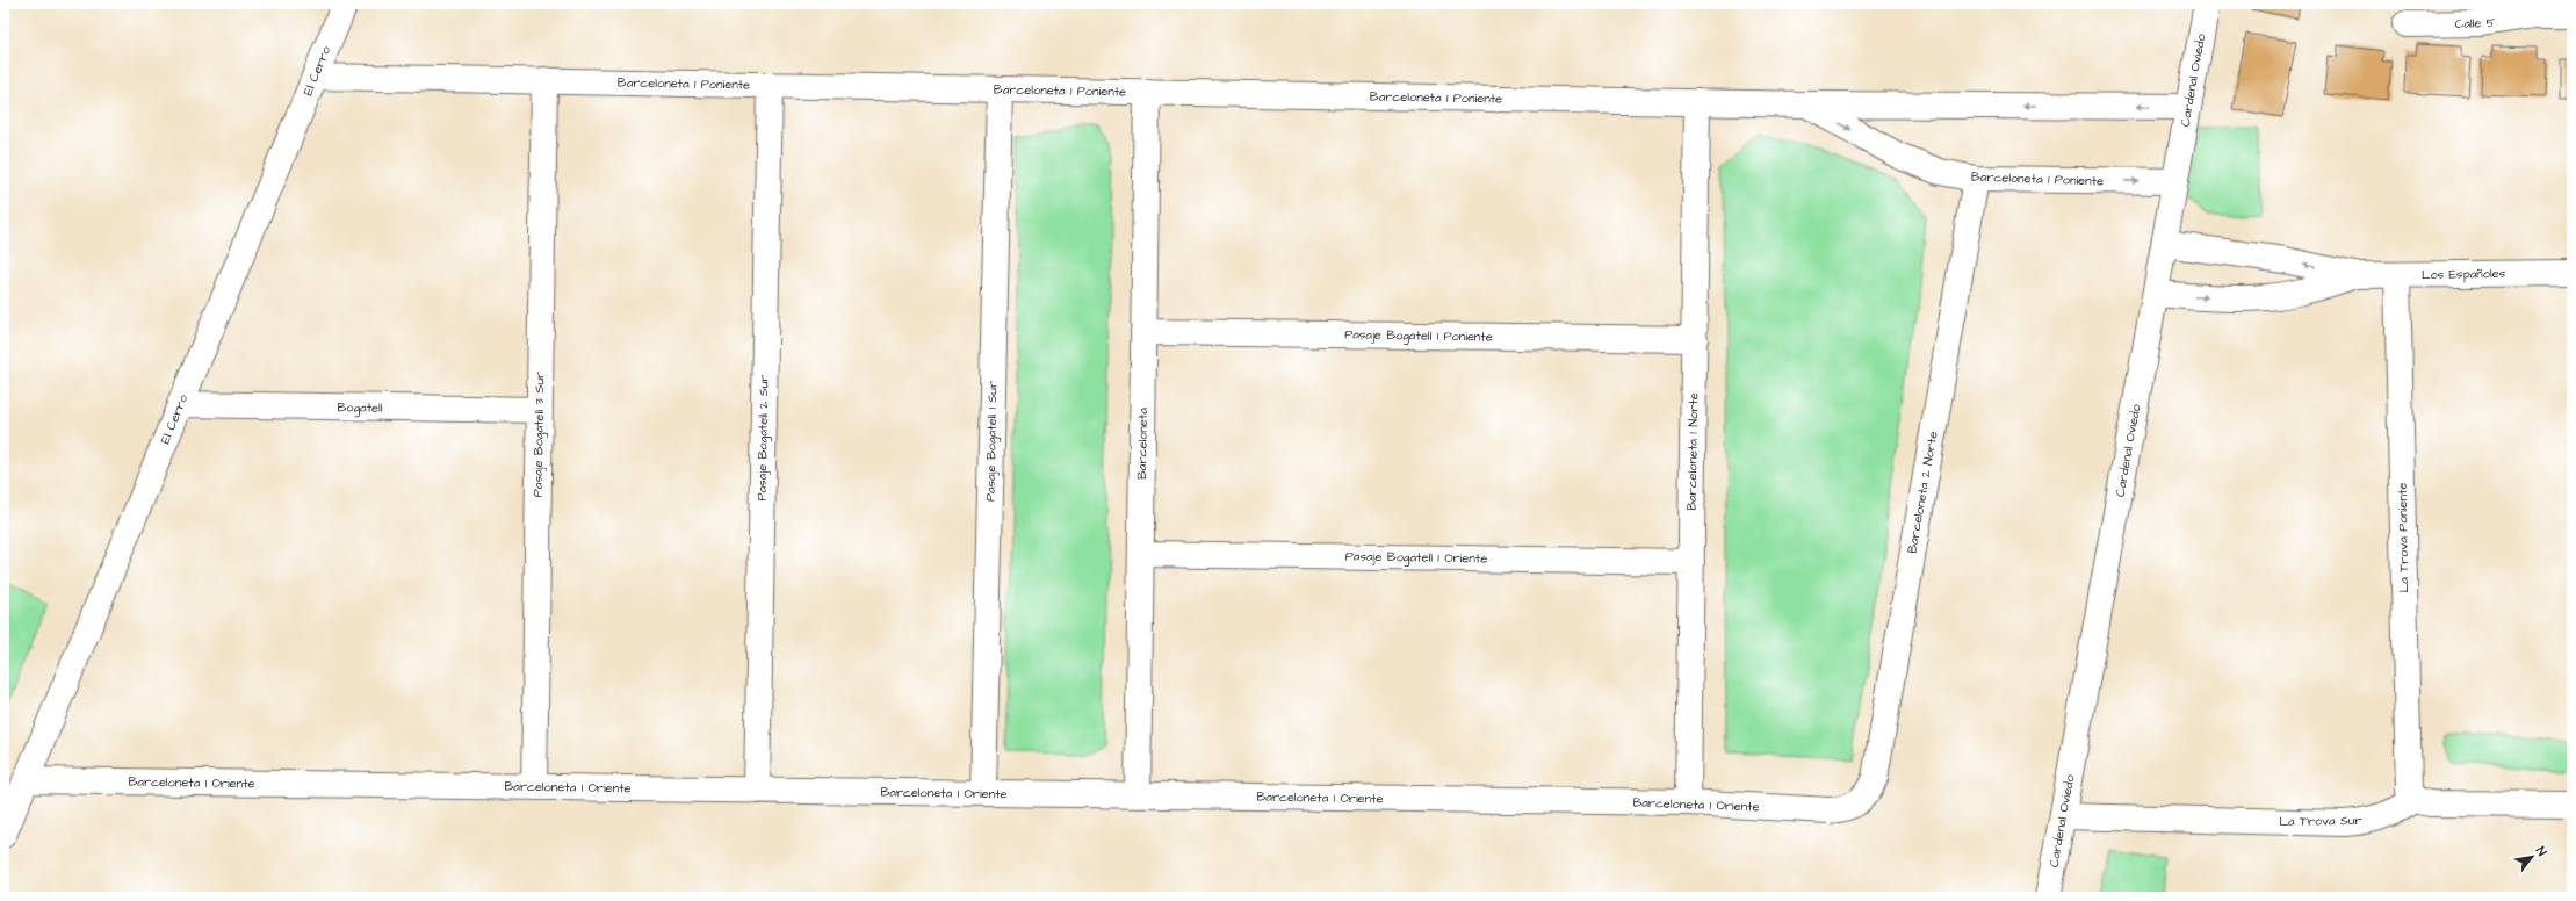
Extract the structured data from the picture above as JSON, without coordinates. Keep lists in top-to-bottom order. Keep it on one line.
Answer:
{"streets":{"street":["Calle 5","El Cerro","Cardenal Oviedo","Barceloneta 1 Poniente","Los Españoles","Pasaje Bogatell 1 Poniente","Bogatell","Pasaje Bogatell 3 Sur","Pasaje Bogatell 2 Sur","Pasaje Bogatell 1 Sur","Barceloneta","Barceloneta 1 Norte","Barceloneta 2 Norte","La Trova Poniente","Pasaje Bogatell 1 Oriente","Barceloneta 1 Oriente","La Trova Sur"]},"crossings":[["El Cerro","Barceloneta 1 Poniente"],["El Cerro","Bogatell"],["El Cerro","Barceloneta 1 Oriente"],["Cardenal Oviedo","Barceloneta 1 Poniente"],["Cardenal Oviedo","Los Españoles"],["Cardenal Oviedo","La Trova Sur"],["Barceloneta 1 Poniente","Pasaje Bogatell 3 Sur"],["Barceloneta 1 Poniente","Pasaje Bogatell 2 Sur"],["Barceloneta 1 Poniente","Pasaje Bogatell 1 Sur"],["Barceloneta 1 Poniente","Barceloneta"],["Barceloneta 1 Poniente","Barceloneta 1 Norte"],["Barceloneta 1 Poniente","Barceloneta 2 Norte"],["Los Españoles","La Trova Poniente"],["Pasaje Bogatell 1 Poniente","Barceloneta"],["Pasaje Bogatell 1 Poniente","Barceloneta 1 Norte"],["Bogatell","Pasaje Bogatell 3 Sur"],["Pasaje Bogatell 3 Sur","Barceloneta 1 Oriente"],["Pasaje Bogatell 2 Sur","Barceloneta 1 Oriente"],["Pasaje Bogatell 1 Sur","Barceloneta 1 Oriente"],["Barceloneta","Pasaje Bogatell 1 Oriente"],["Barceloneta","Barceloneta 1 Oriente"],["Barceloneta 1 Norte","Pasaje Bogatell 1 Oriente"],["Barceloneta 1 Norte","Barceloneta 1 Oriente"],["Barceloneta 2 Norte","Barceloneta 1 Oriente"],["La Trova Poniente","La Trova Sur"]],"north":"top right"}
